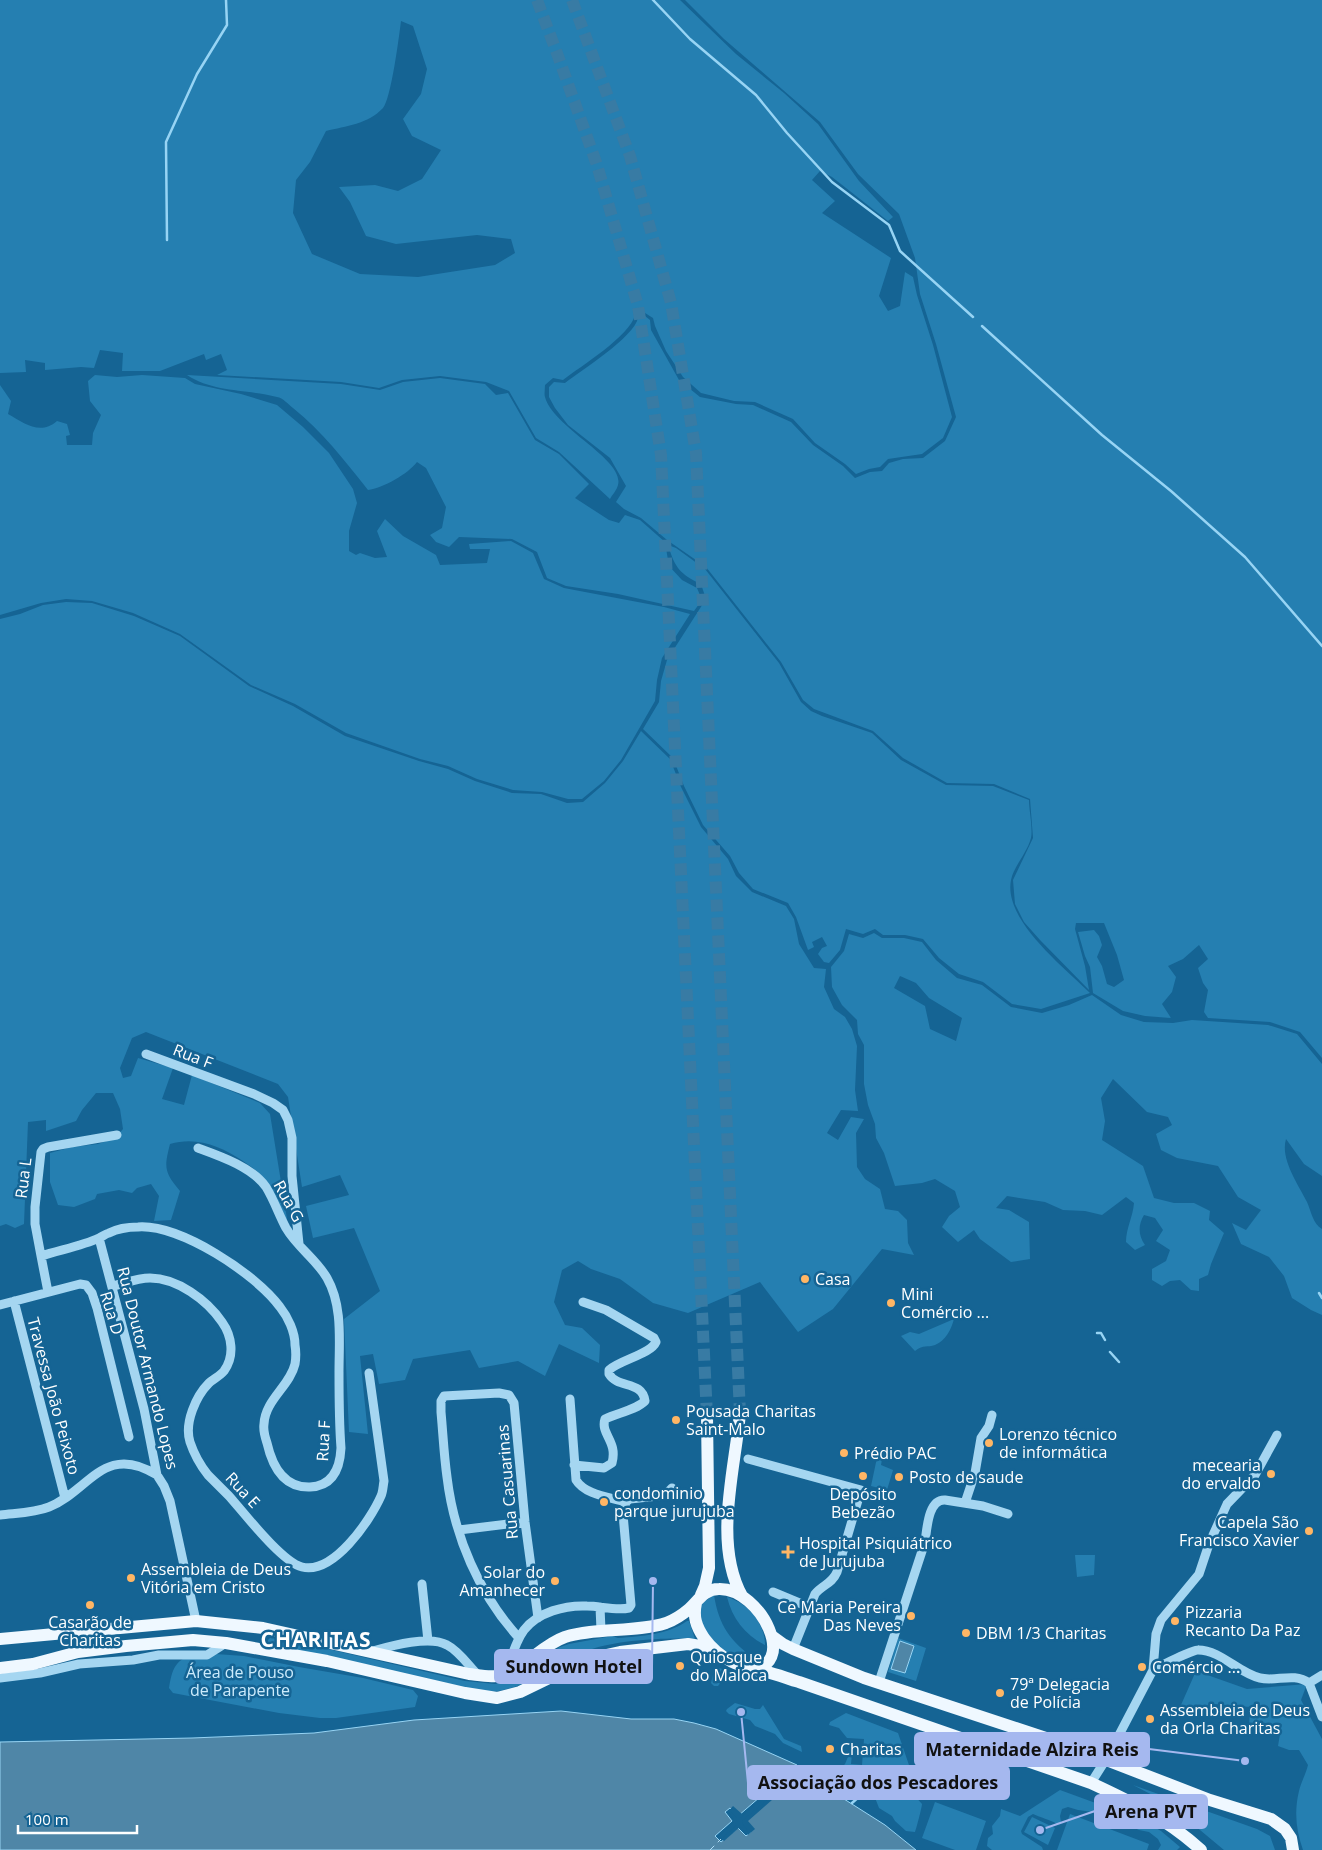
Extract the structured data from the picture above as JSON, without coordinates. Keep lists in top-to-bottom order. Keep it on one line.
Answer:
{"streets":{"street":["Rua F","Rua L","Rua G","Rua D","Rua Doutor Armando Lopes","Travessa João Peixoto","Rua Casuarinas","Rua E"]},"crossings":[["Rua F","Rua L"],["Rua F","Rua G"],["Rua F","Rua Doutor Armando Lopes"],["Rua D","Travessa João Peixoto"],["Rua Doutor Armando Lopes","Rua E"]],"districts":["CHARITAS"],"parks":["Área de Pouso de Parapente"],"places":{"other":["Casa","Mini Comércio ...","Pousada Charitas Saint-Malo","Lorenzo técnico de informática","Prédio PAC","mecearia do ervaldo","Depósito Bebezão","Posto de saude","condominio parque jurujuba","Capela São Francisco Xavier","Assembleia de Deus Vitória em Cristo","Solar do Amanhecer","Sundown Hotel","Casarão de Charitas","Ce Maria Pereira Das Neves","Pizzaria Recanto Da Paz","DBM 1/3 Charitas","Quiosque do Maloca","Comércio ...","79ª Delegacia de Polícia","Associação dos Pescadores","Assembleia de Deus da Orla Charitas","Charitas","Maternidade Alzira Reis","Arena PVT"],"health":["Hospital Psiquiátrico de Jurujuba"]},"scale_bar":"100 m"}
